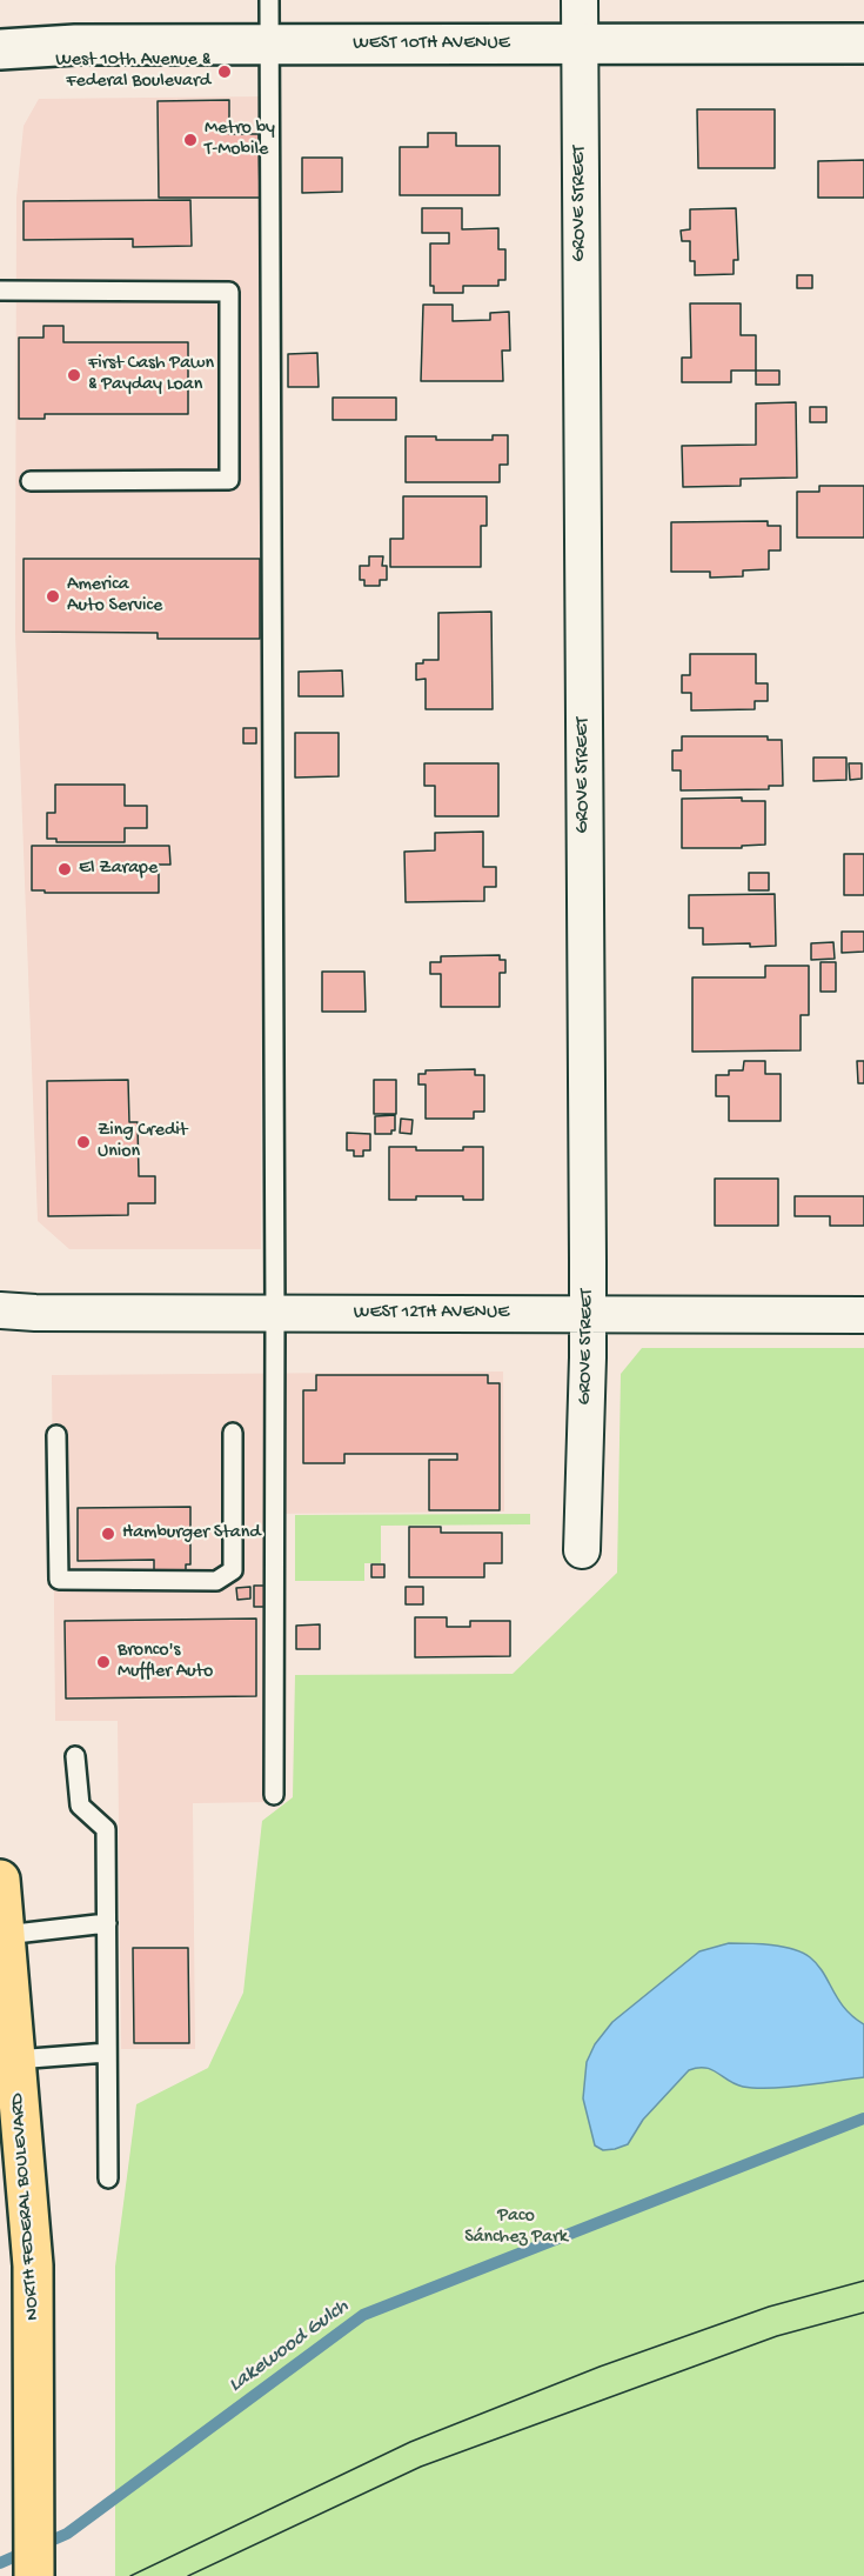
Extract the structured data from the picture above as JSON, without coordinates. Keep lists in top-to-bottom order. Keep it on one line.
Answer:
{"streets":{"main road":["NORTH FEDERAL BOULEVARD"],"street":["WEST 10TH AVENUE","GROVE STREET","WEST 12TH AVENUE"]},"crossings":[["WEST 10TH AVENUE","GROVE STREET"],["GROVE STREET","WEST 12TH AVENUE"]],"water":["Lakewood Gulch"],"parks":["Paco Sánchez Park"],"places":["West 10th Avenue & Federal Boulevard","Metro by T-Mobile","First Cash Pawn & Payday Loan","America Auto Service","El Zarape","Zing Credit Union","Hamburger Stand","Bronco's Muffler Auto"]}
